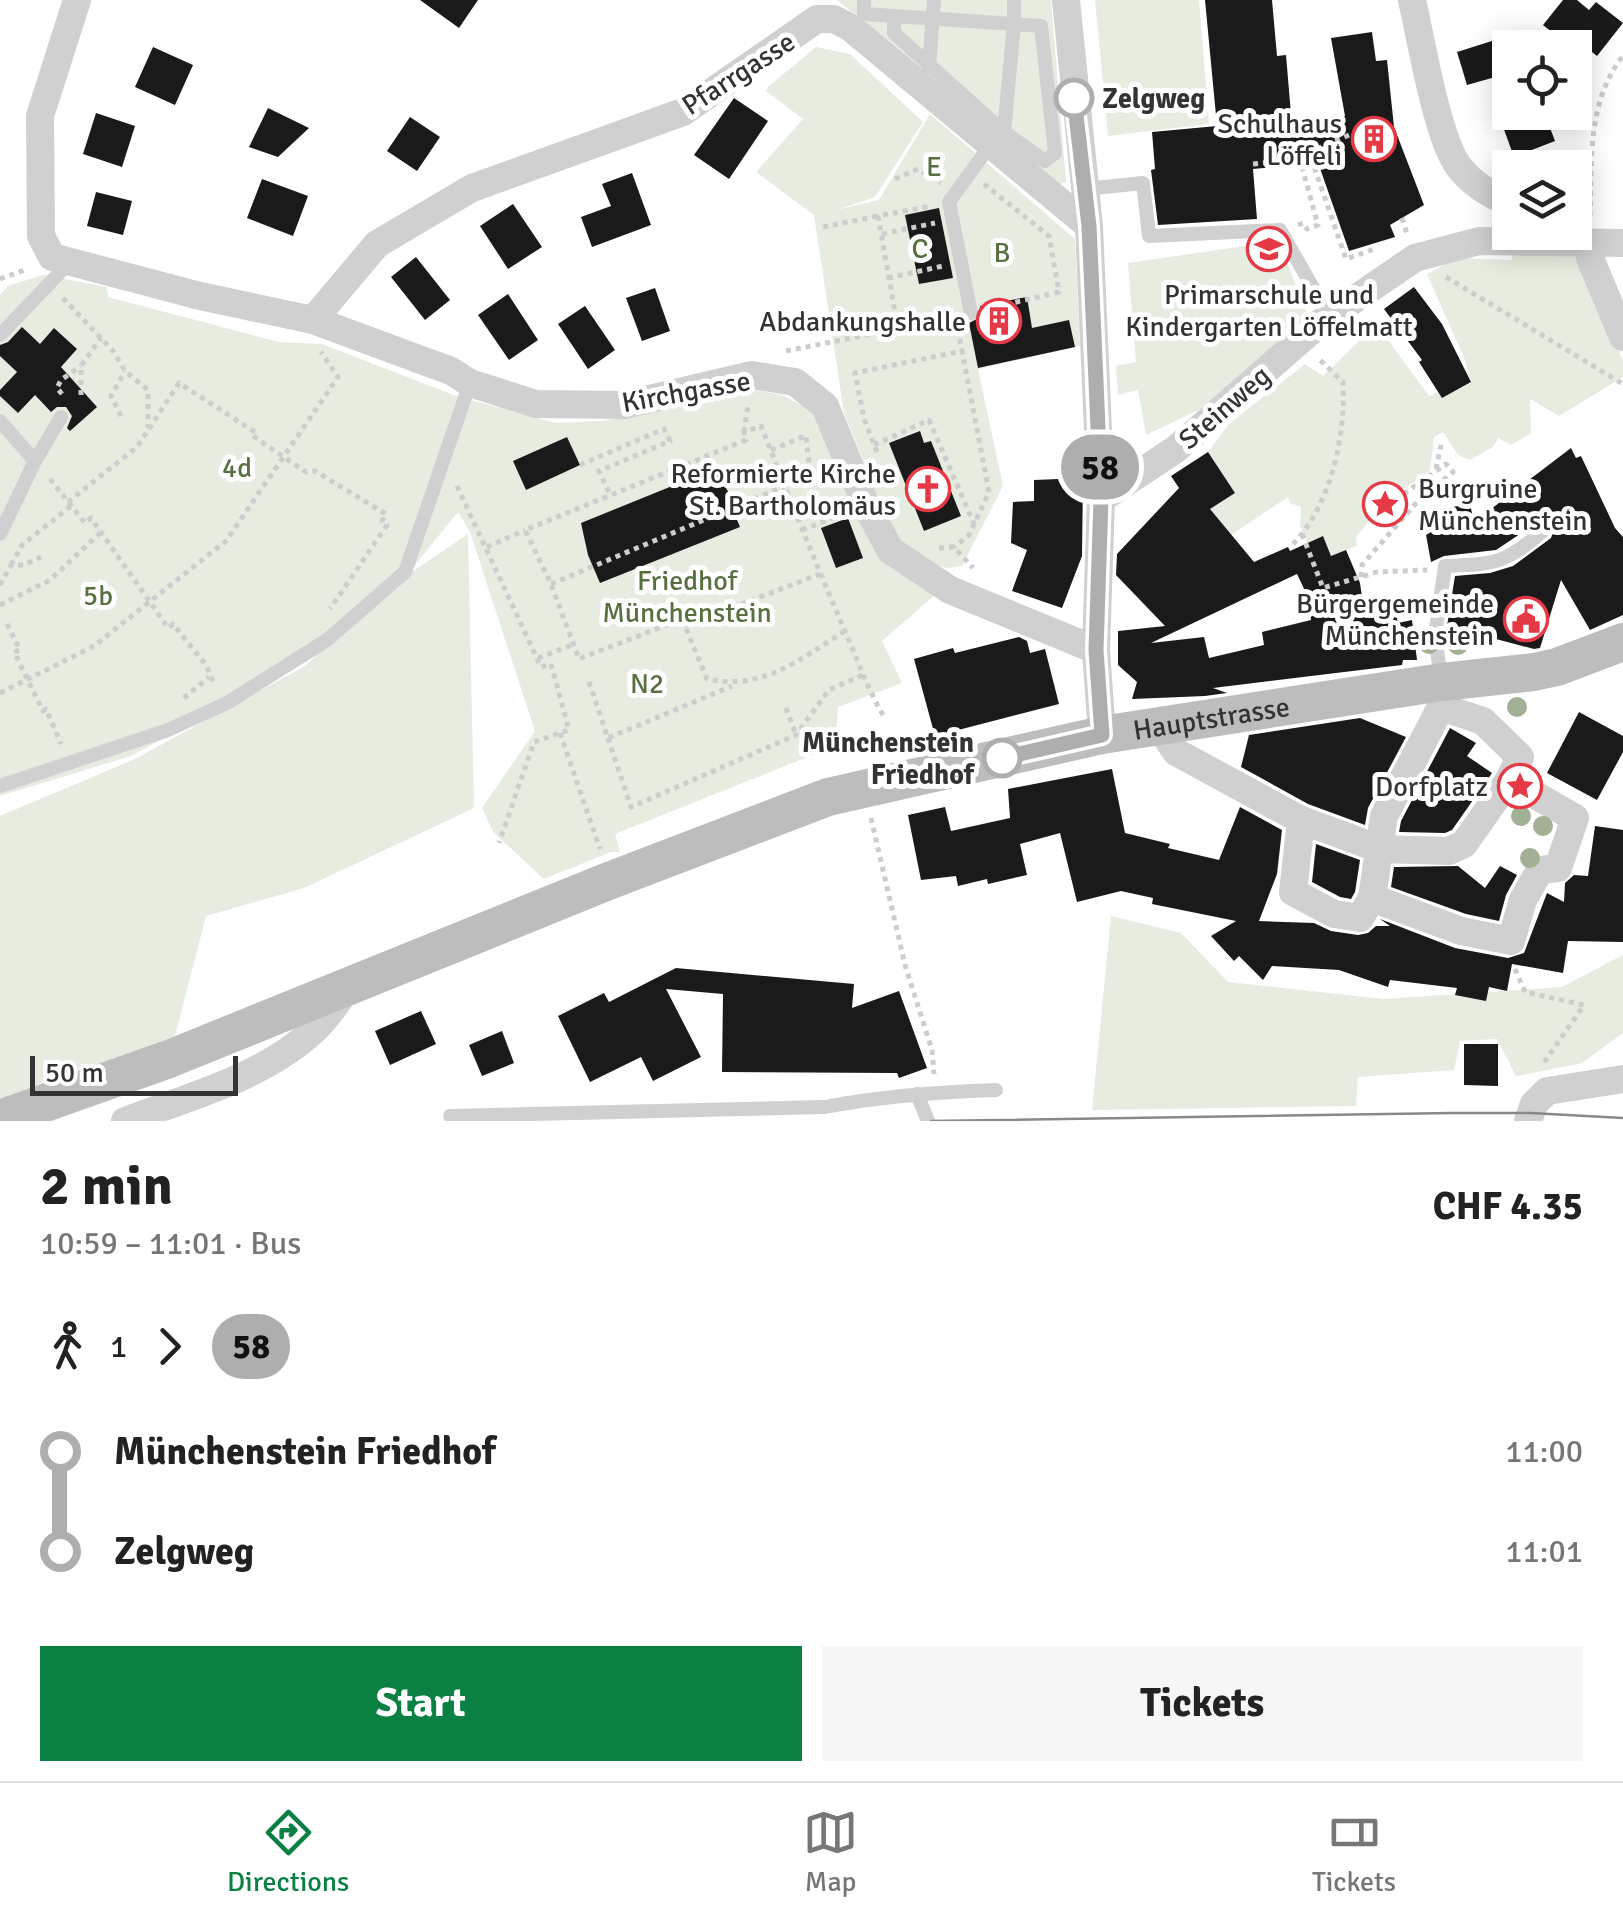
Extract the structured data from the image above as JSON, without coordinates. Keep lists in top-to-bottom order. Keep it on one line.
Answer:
{"streets":{"main road":["Hauptstrasse"],"street":["Pfarrgasse","Kirchgasse","Steinweg"]},"crossings":[["Pfarrgasse","Kirchgasse"]],"parks":["E","C","B","4d","Friedhof Münchenstein","5b","N2"],"places":{"other":["Zelgweg","Münchenstein Friedhof"],"building":["Schulhaus Löffeli","Abdankungshalle"],"school or university":["Primarschule und Kindergarten Löffelmatt"],"church":["Reformierte Kirche St. Bartholomäus"],"place":["Burgruine Münchenstein","Dorfplatz"],"public building":["Bürgergemeinde Münchenstein"]},"lines":["bus line 58"],"scale_bar":"50 m","page":{"on_map":"58","scale":"50 m","heading":["2 min","10:59 – 11:01 · Bus","CHF 4.35"],"legs":["1","58"],"list":[{"name":"Münchenstein Friedhof","value":"11:00"},{"name":"Zelgweg","value":"11:01"}],"buttons":["Start","Tickets"],"tabs":["Directions","Map","Tickets"]}}
